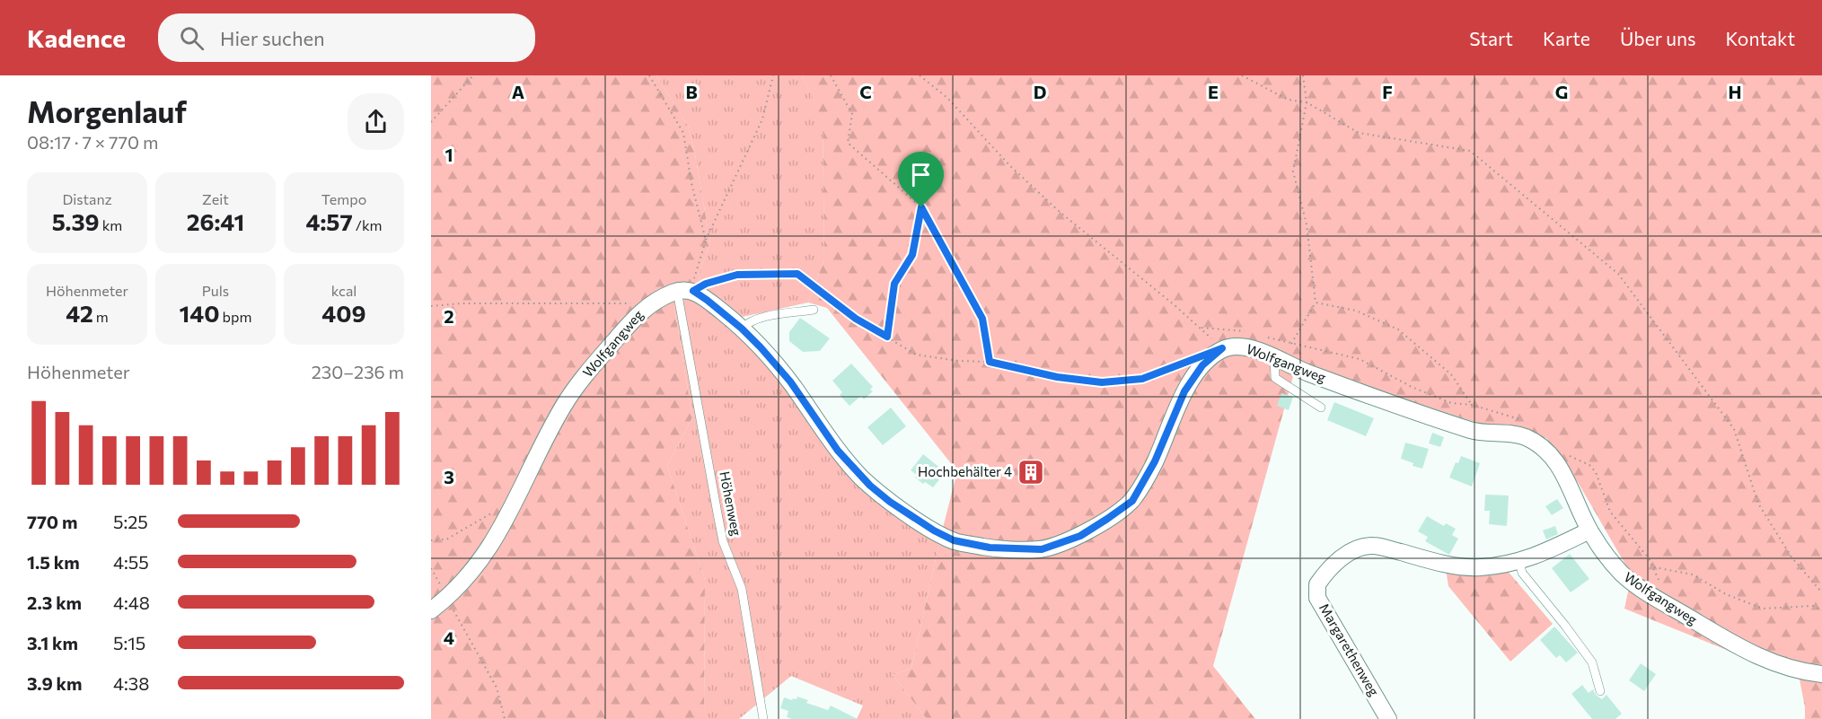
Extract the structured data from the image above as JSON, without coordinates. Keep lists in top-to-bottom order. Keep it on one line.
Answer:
{"streets":{"street":["Wolfgangweg","Margarethenweg"],"lane":["Höhenweg"]},"crossings":[["Wolfgangweg","Höhenweg"],["Wolfgangweg","Margarethenweg"]],"places":{"building":["Hochbehälter 4"]},"page":{"header":"Kadence","search":"Hier suchen","nav":["Start","Karte","Über uns","Kontakt"],"heading":["Morgenlauf","08:17 · 7 × 770 m"],"stats":[["Distanz","5.39 km"],["Zeit","26:41"],["Tempo","4:57 /km"],["Höhenmeter","42 m"],["Puls","140 bpm"],["kcal","409"]],"chart":["Höhenmeter","230–236 m"],"list":[{"name":"770 m","note":"5:25"},{"name":"1.5 km","note":"4:55"},{"name":"2.3 km","note":"4:48"},{"name":"3.1 km","note":"5:15"},{"name":"3.9 km","note":"4:38"}]},"grid":{"columns":["A","B","C","D","E","F","G","H"],"rows":["1","2","3","4"]}}
